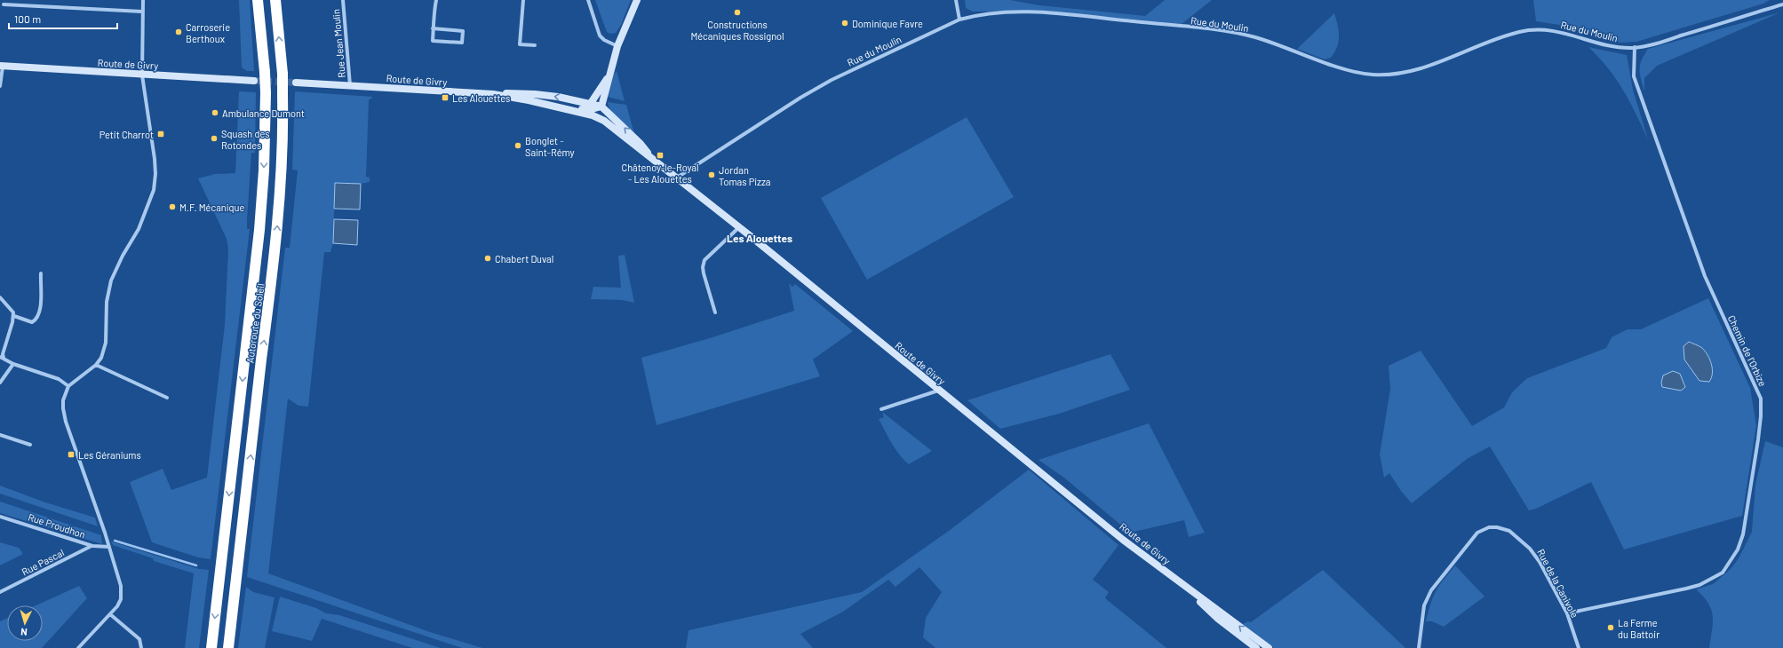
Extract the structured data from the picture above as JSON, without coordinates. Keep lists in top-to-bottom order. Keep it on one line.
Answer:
{"streets":{"highway":["Autoroute du Soleil"],"main road":["Route de Givry"],"street":["Rue du Moulin","Rue Jean Moulin","Chemin de l'Orbize","Rue Proudhon","Rue Pascal","Rue de la Canivole"]},"crossings":[["Rue du Moulin","Route de Givry"],["Rue du Moulin","Chemin de l'Orbize"],["Rue Jean Moulin","Route de Givry"],["Chemin de l'Orbize","Rue de la Canivole"],["Rue Proudhon","Rue Pascal"]],"districts":["Les Alouettes"],"places":{"other":["Constructions Mécaniques Rossignol","Dominique Favre","Carroserie Berthoux","Ambulance Dumont","Squash des Rotondes","Bonglet - Saint-Rémy","Jordan Tomas Pizza","M.F. Mécanique","Chabert Duval","La Ferme du Battoir"],"transit":["Les Alouettes","Petit Charrot","Châtenoy-le-Royal - Les Alouettes","Les Géraniums"]},"scale_bar":"100 m","north":"bottom"}
